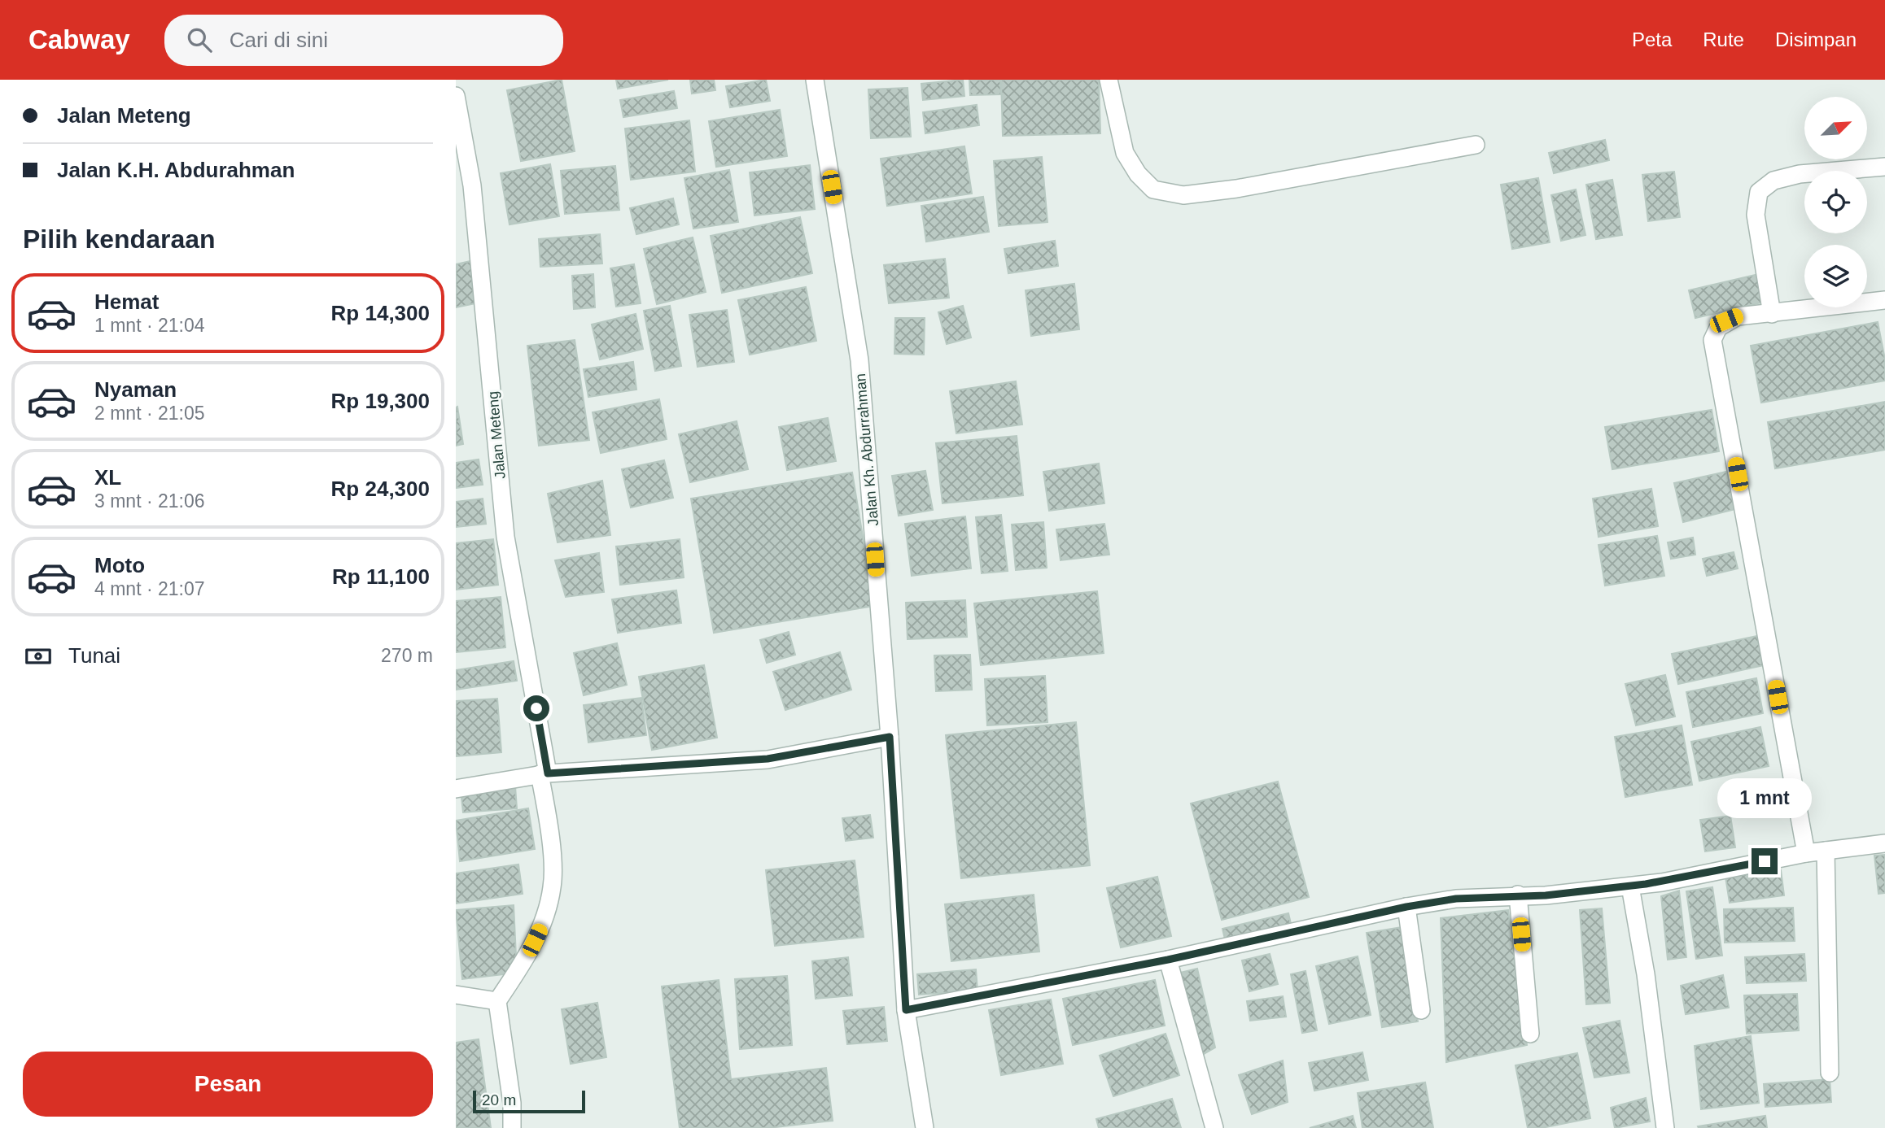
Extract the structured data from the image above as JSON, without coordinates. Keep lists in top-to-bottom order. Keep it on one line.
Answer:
{"streets":{"street":["Jalan Meteng","Jalan Kh. Abdurrahman"]},"scale_bar":"20 m","north":"top right","page":{"header":"Cabway","search":"Cari di sini","nav":["Peta","Rute","Disimpan"],"banner":["Jalan Meteng","Jalan K.H. Abdurahman"],"heading":"Pilih kendaraan","list":[{"name":"Hemat","note":"1 mnt · 21:04","value":"Rp 14,300"},{"name":"Nyaman","note":"2 mnt · 21:05","value":"Rp 19,300"},{"name":"XL","note":"3 mnt · 21:06","value":"Rp 24,300"},{"name":"Moto","note":"4 mnt · 21:07","value":"Rp 11,100"}],"pay":["Tunai","270 m"],"bubble":"1 mnt","buttons":"Pesan","scale":"20 m"}}
